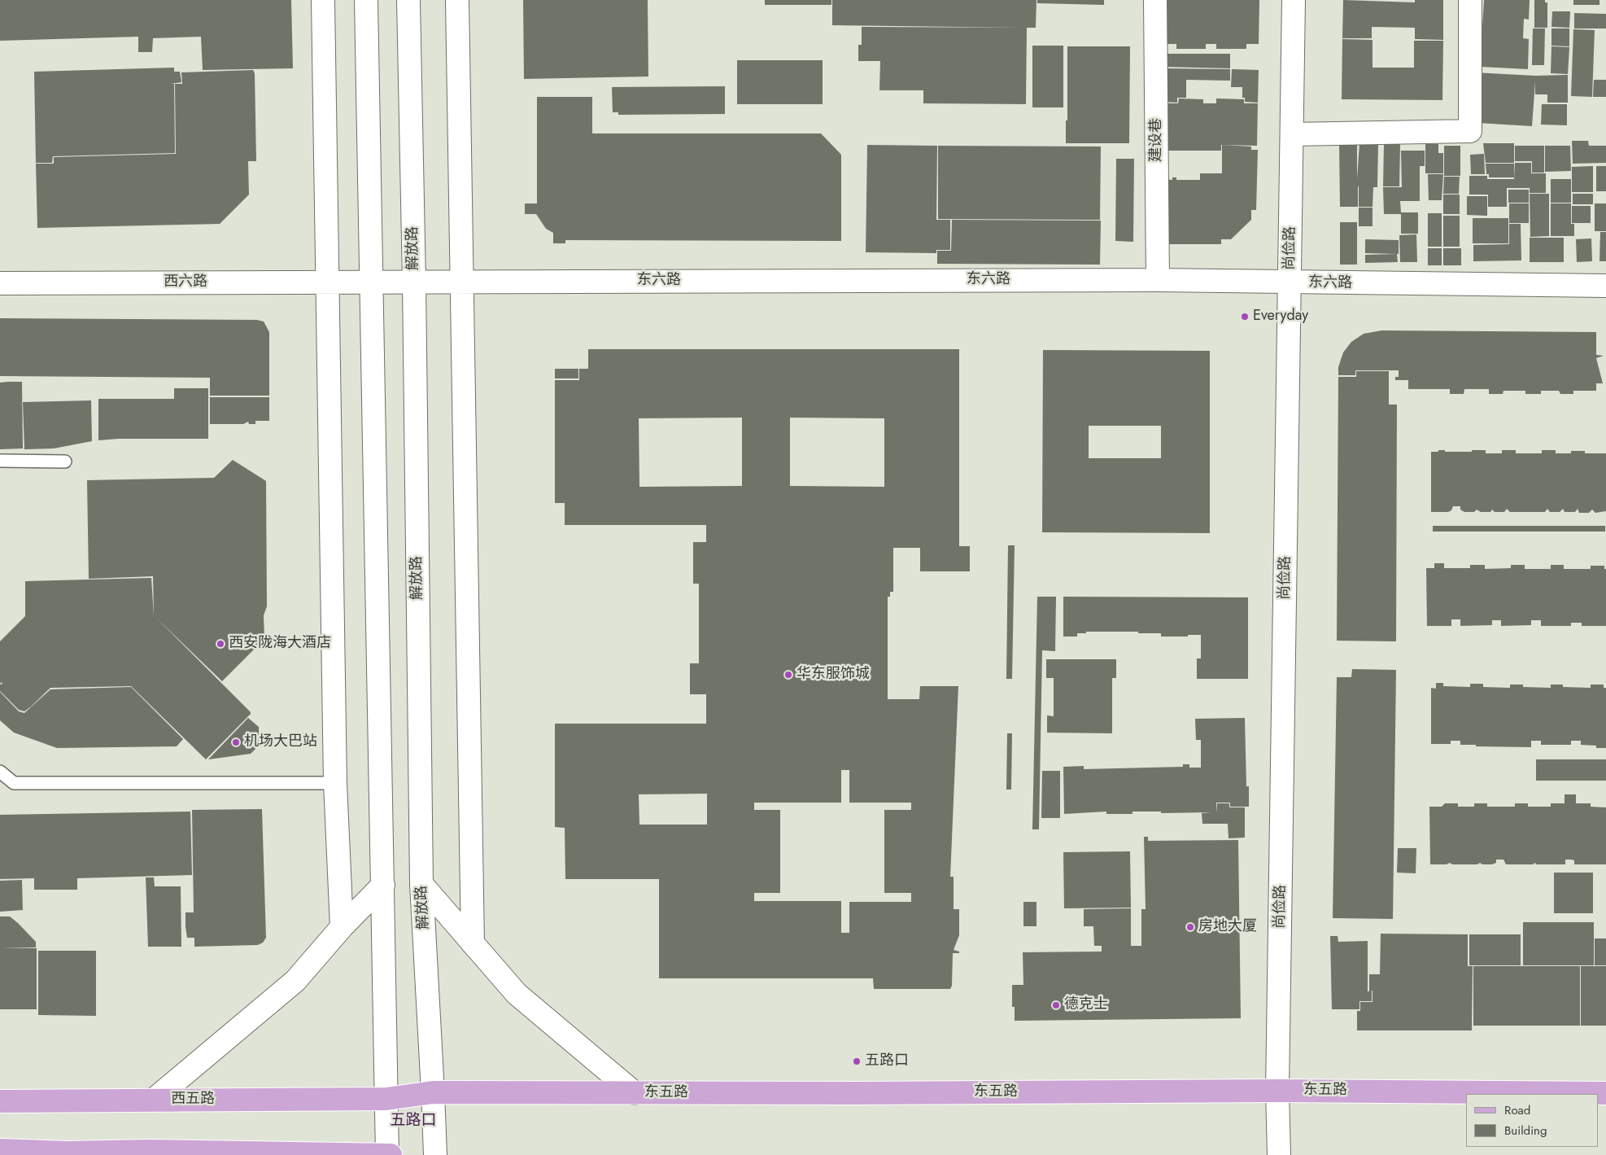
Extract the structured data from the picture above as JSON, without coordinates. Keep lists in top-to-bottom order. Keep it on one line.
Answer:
{"streets":{"main road":["东五路","西五路"],"street":["建设巷","解放路","尚俭路","东六路","西六路"]},"crossings":[["建设巷","东六路"],["解放路","东六路"],["解放路","东五路"],["尚俭路","东六路"],["尚俭路","东五路"],["东六路","西六路"],["东五路","西五路"]],"districts":["五路口"],"places":["Everyday","西安陇海大酒店","华东服饰城","机场大巴站","房地大厦","德克士","五路口"],"legend":["Road","Building"]}
